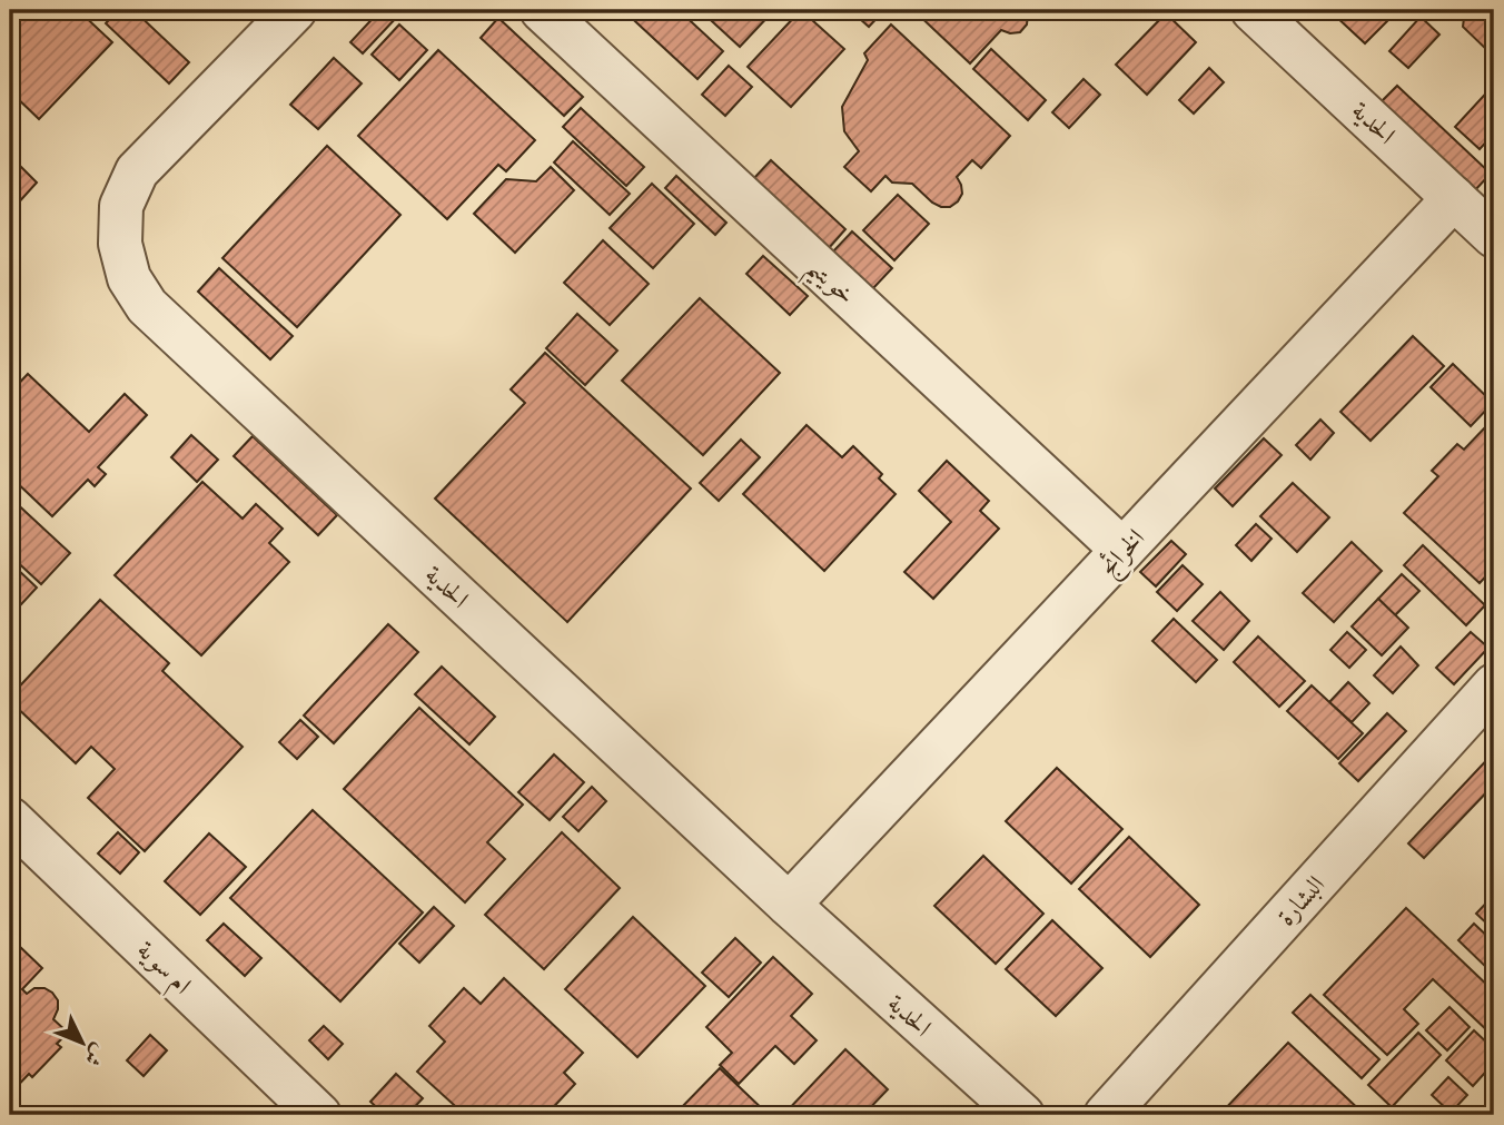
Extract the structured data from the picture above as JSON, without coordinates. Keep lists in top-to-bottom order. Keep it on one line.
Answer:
{"streets":{"street":["الحدية","خويتيم","الخرائج","البشارة","ام سوية"]},"crossings":[["الحدية","الخرائج"],["خويتيم","الخرائج"]],"north":"bottom right"}
